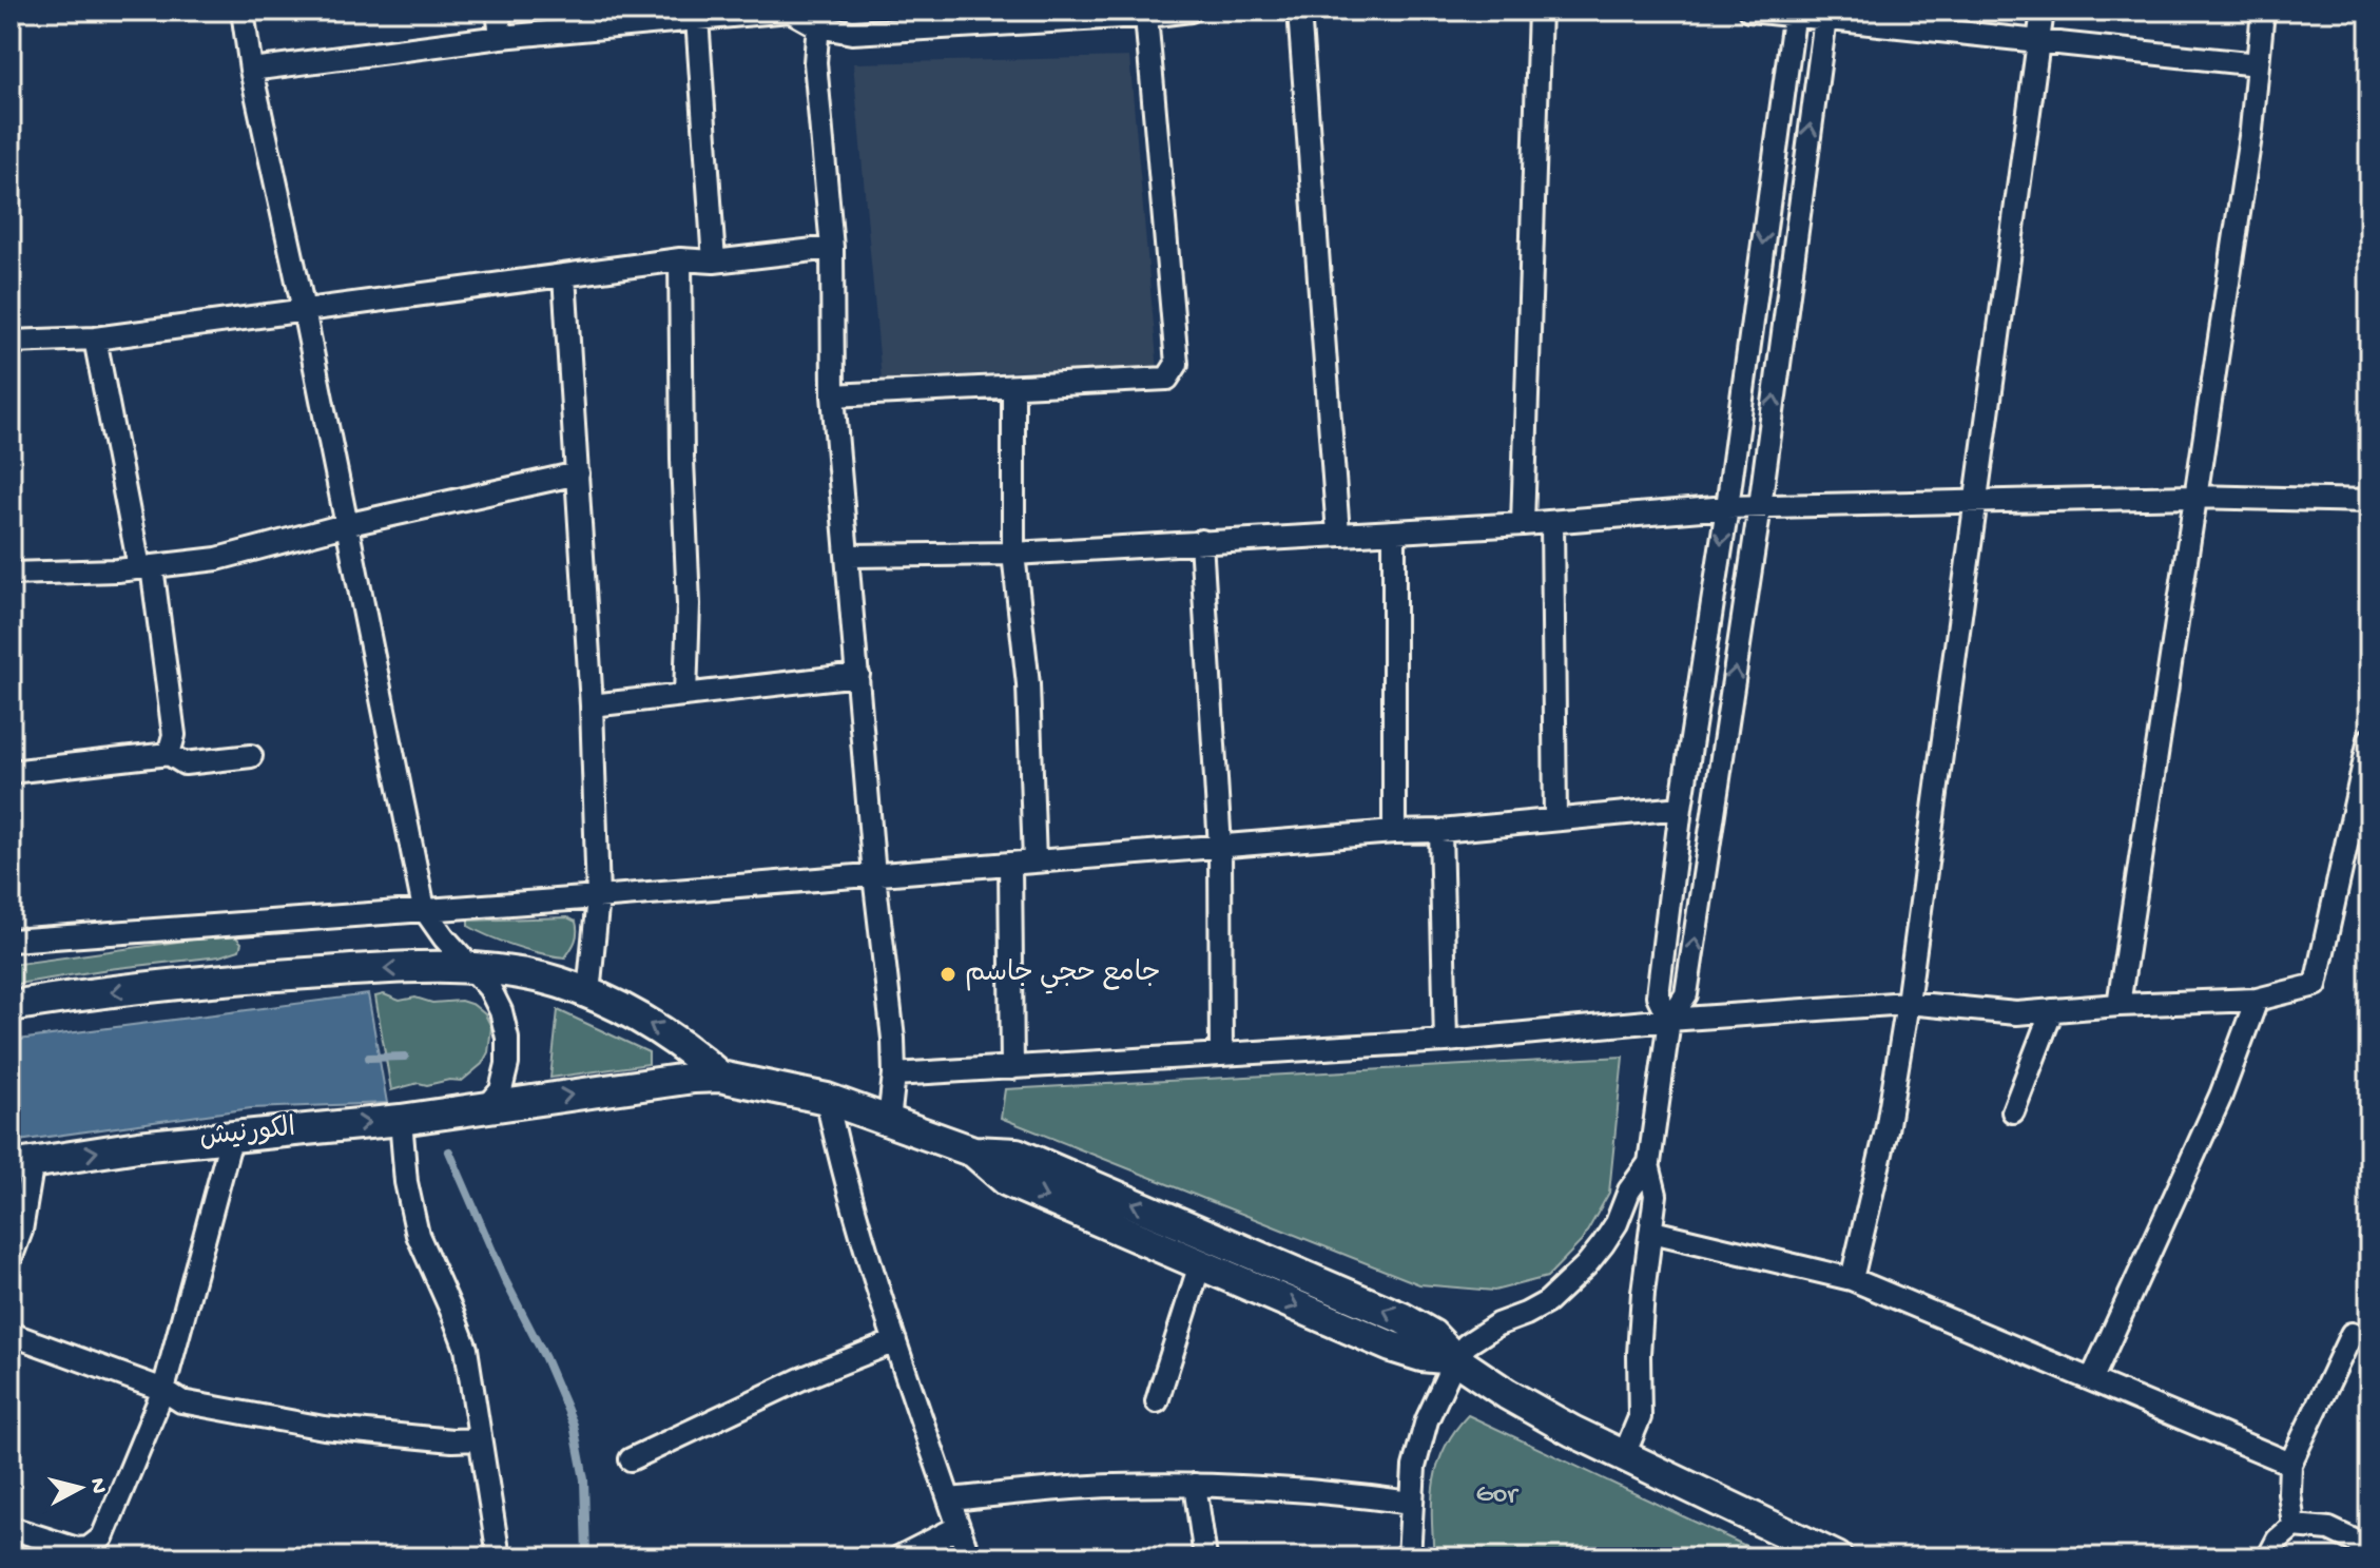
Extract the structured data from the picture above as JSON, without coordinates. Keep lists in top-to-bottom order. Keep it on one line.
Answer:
{"streets":{"main road":["الكورنيش"]},"parks":["Gor"],"places":["جامع حجي جاسم"],"north":"right"}
